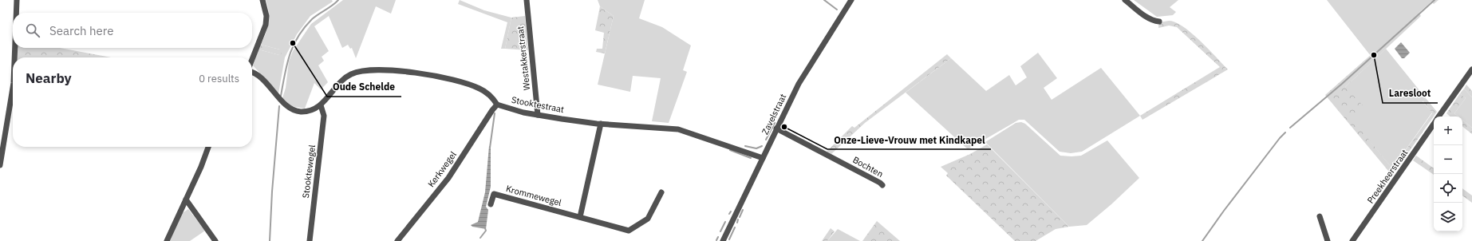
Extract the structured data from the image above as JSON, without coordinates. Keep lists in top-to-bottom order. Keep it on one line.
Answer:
{"streets":{"street":["Westakkerstraat","Stooktestraat","Zavelstraat","Bochten","Kerkwegel","Stooktewegel","Preekheerstraat","Krommewegel"]},"crossings":[["Westakkerstraat","Stooktestraat"],["Stooktestraat","Zavelstraat"],["Stooktestraat","Kerkwegel"],["Stooktestraat","Stooktewegel"],["Zavelstraat","Bochten"]],"places":["Oude Schelde","Laresloot","Onze-Lieve-Vrouw met Kindkapel"],"page":{"search":"Search here","heading":["Nearby","0 results"],"map_buttons":["+","−"]}}
